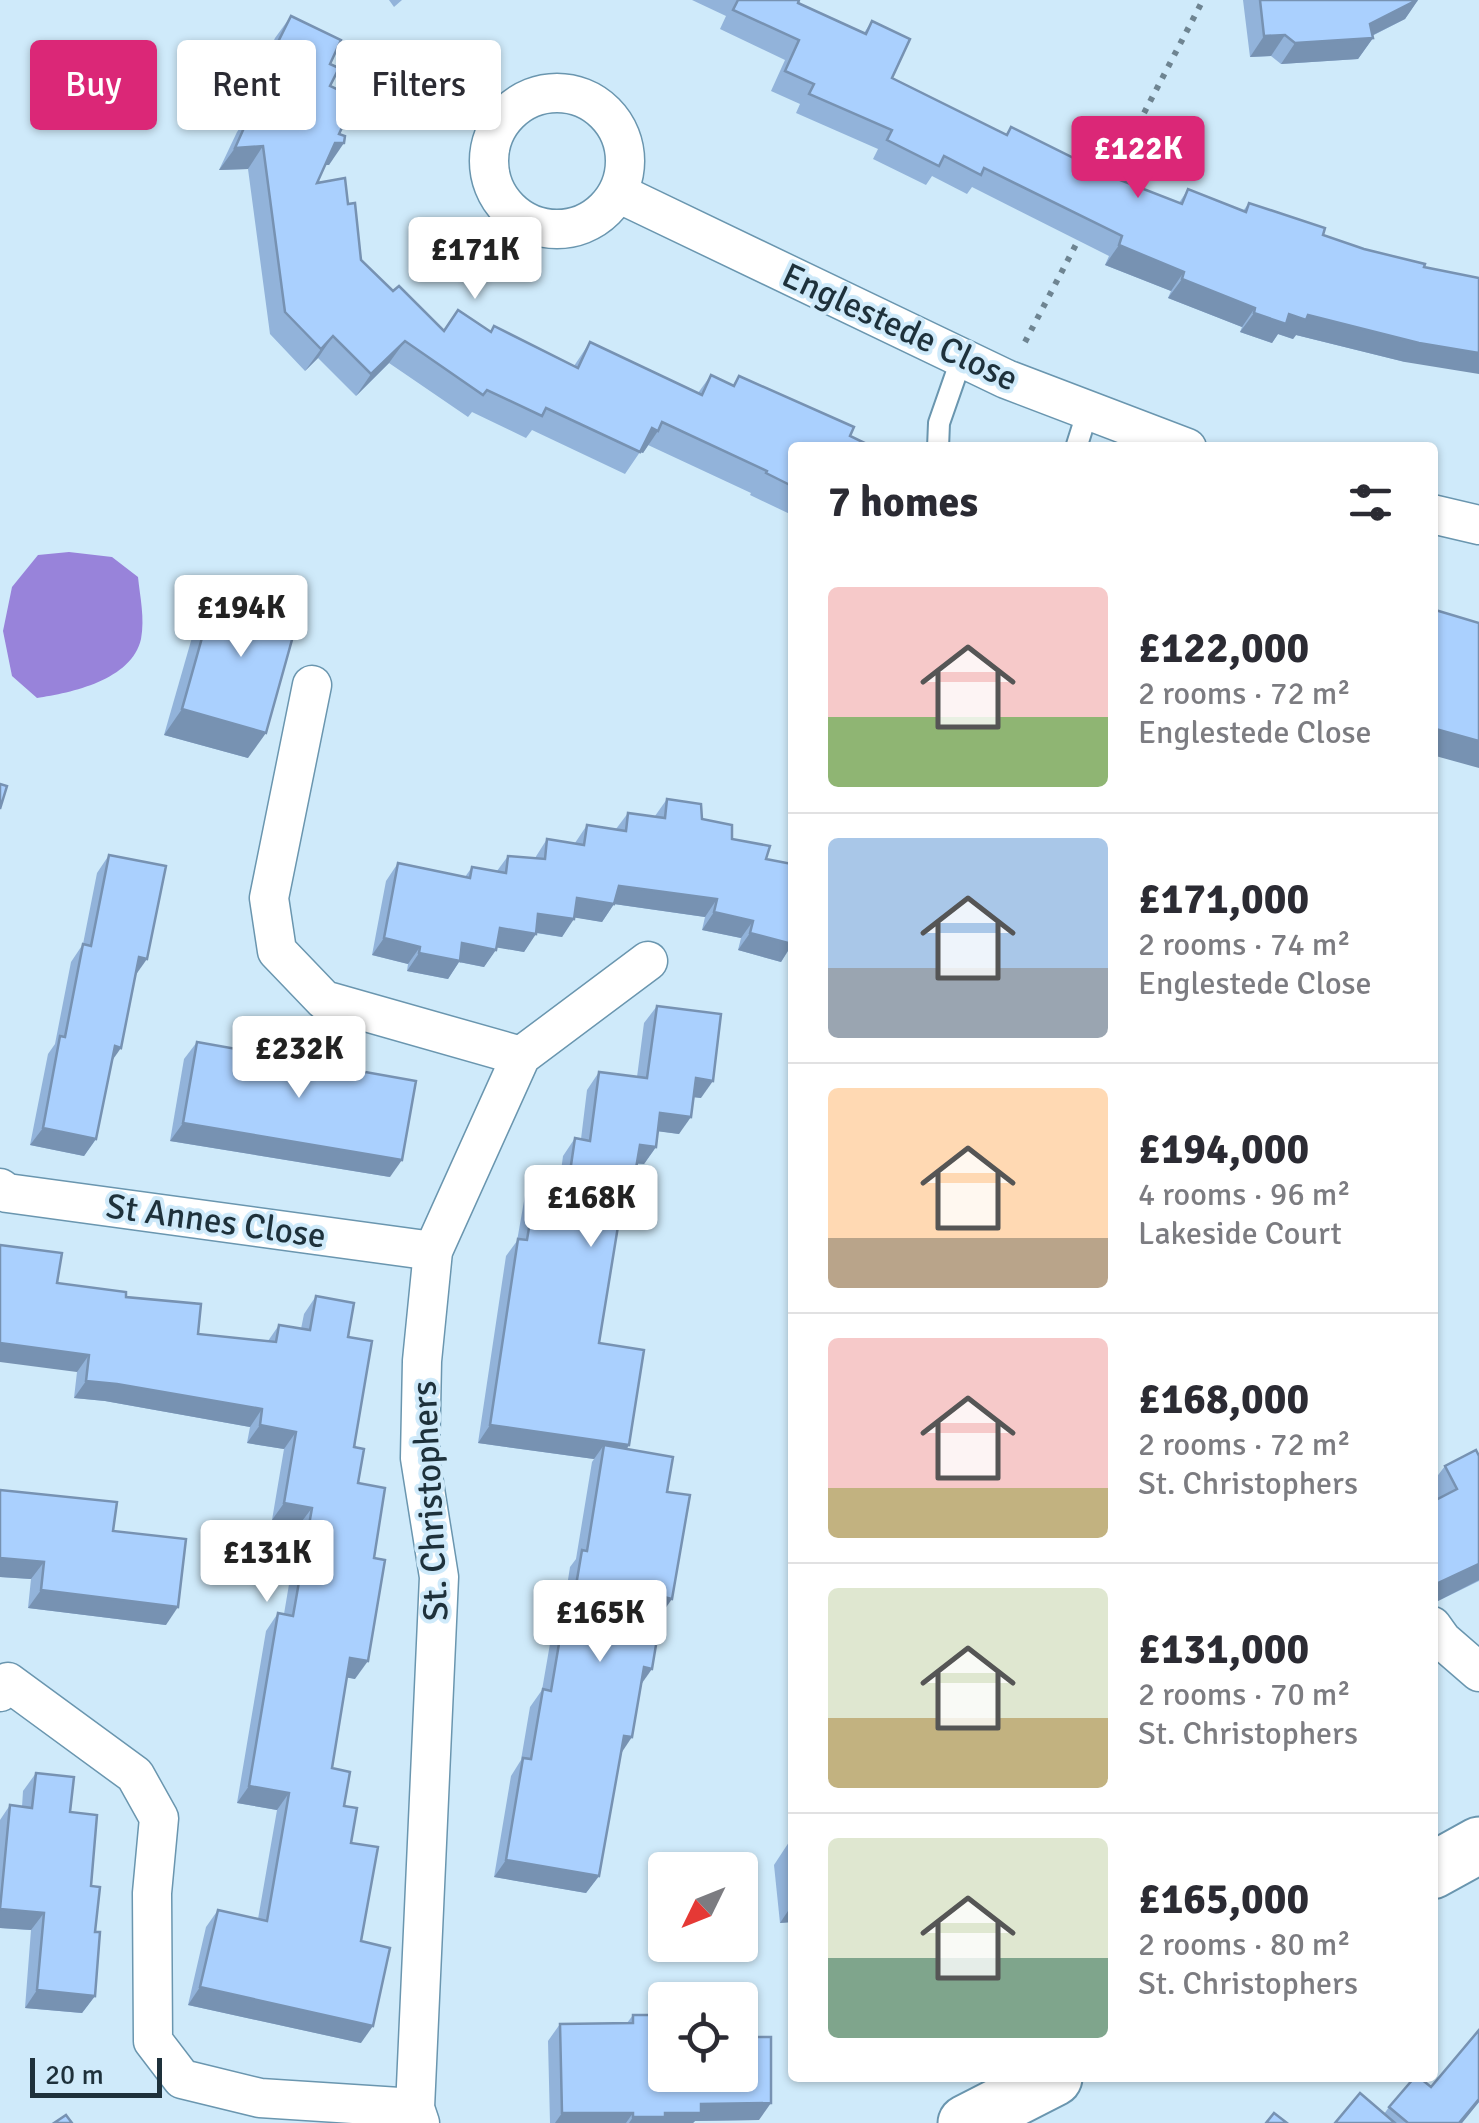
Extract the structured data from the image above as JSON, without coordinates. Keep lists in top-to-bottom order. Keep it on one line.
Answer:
{"streets":{"street":["Englestede Close","St Annes Close","St. Christophers"]},"crossings":[["St Annes Close","St. Christophers"]],"scale_bar":"20 m","north":"bottom left","page":{"chip":["Buy","Rent","Filters"],"price":["£122K","£171K","£194K","£232K","£168K","£131K","£165K"],"heading":"7 homes","list":[{"name":"£122,000","note":"2 rooms · 72 m² · Englestede Close"},{"name":"£171,000","note":"2 rooms · 74 m² · Englestede Close"},{"name":"£194,000","note":"4 rooms · 96 m² · Lakeside Court"},{"name":"£168,000","note":"2 rooms · 72 m² · St. Christophers"},{"name":"£131,000","note":"2 rooms · 70 m² · St. Christophers"},{"name":"£165,000","note":"2 rooms · 80 m² · St. Christophers"}],"scale":"20 m"}}
